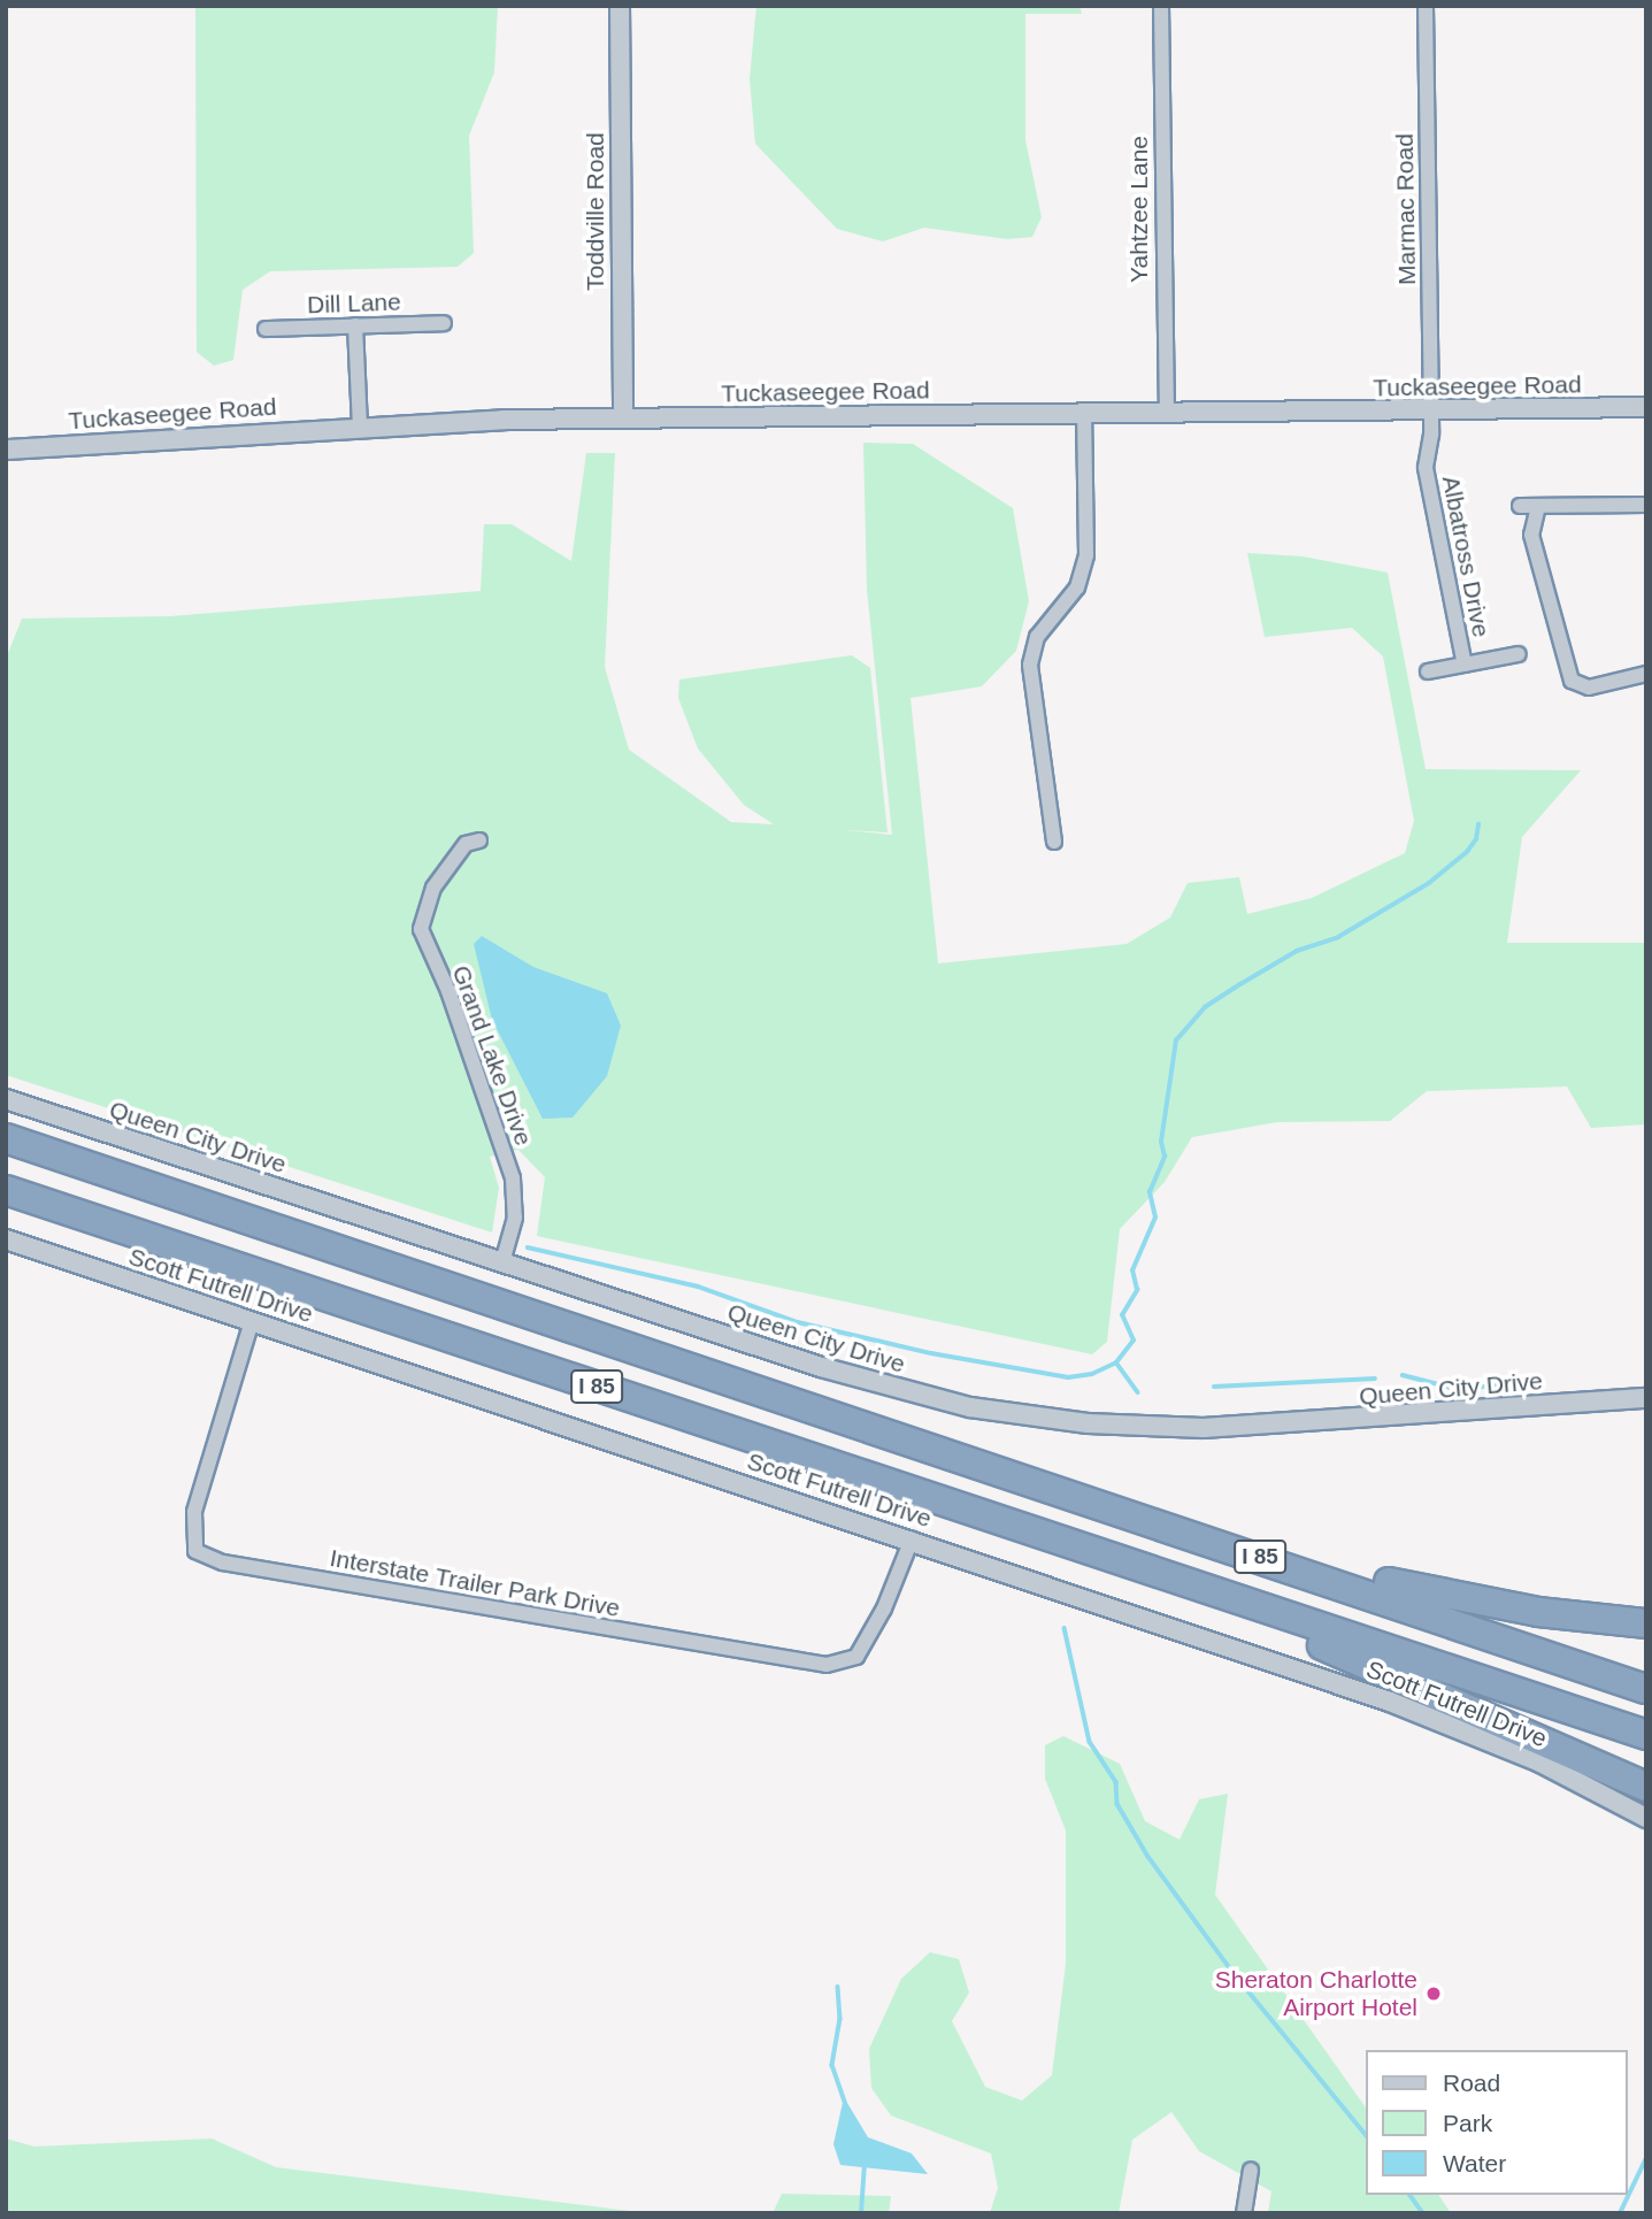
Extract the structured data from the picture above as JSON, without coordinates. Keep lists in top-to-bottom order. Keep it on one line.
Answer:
{"streets":{"highway":["I 85"],"street":["Yahtzee Lane","Marmac Road","Toddville Road","Dill Lane","Tuckaseegee Road","Albatross Drive","Grand Lake Drive","Queen City Drive","Scott Futrell Drive","Interstate Trailer Park Drive"]},"crossings":[["Yahtzee Lane","Tuckaseegee Road"],["Marmac Road","Tuckaseegee Road"],["Marmac Road","Albatross Drive"],["Toddville Road","Tuckaseegee Road"],["Tuckaseegee Road","Albatross Drive"],["Grand Lake Drive","Queen City Drive"],["Scott Futrell Drive","Interstate Trailer Park Drive"]],"places":["Sheraton Charlotte Airport Hotel"],"legend":["Road","Park","Water"]}
